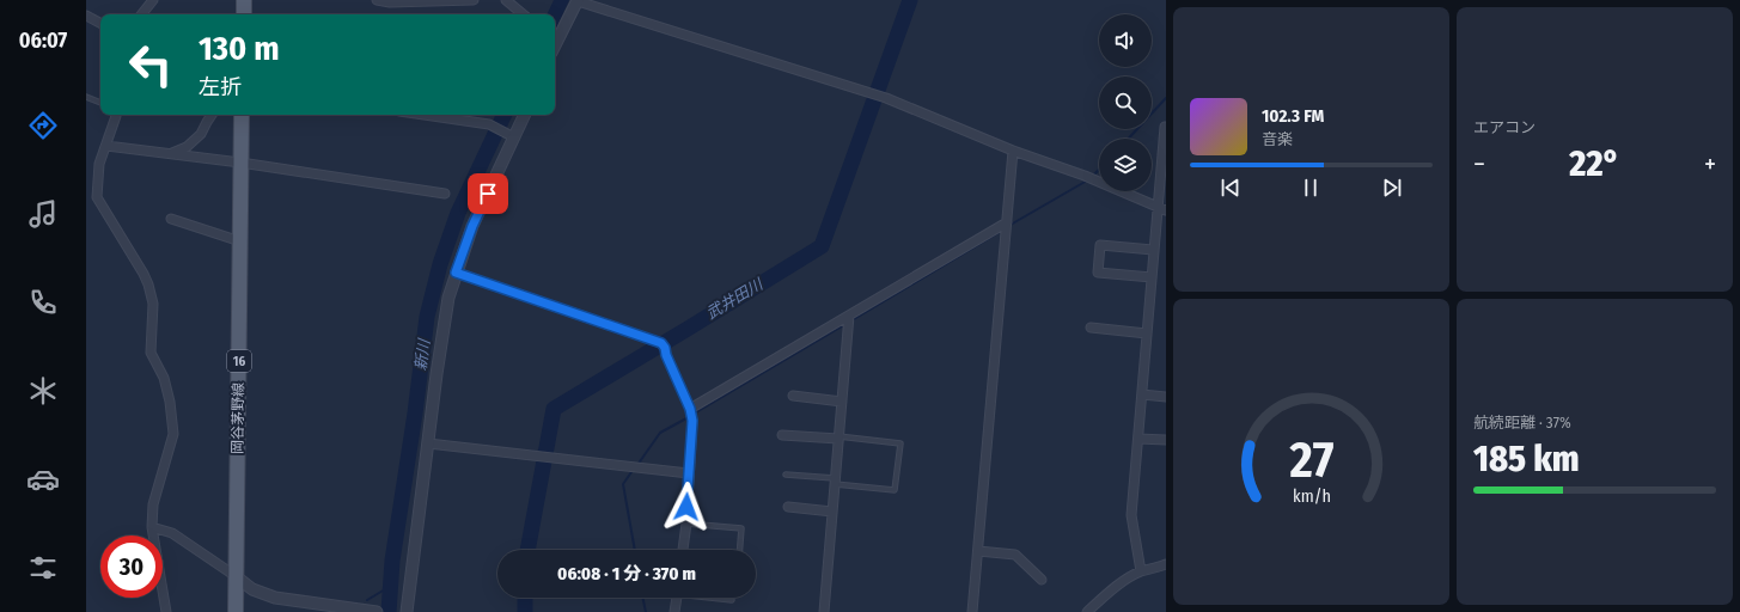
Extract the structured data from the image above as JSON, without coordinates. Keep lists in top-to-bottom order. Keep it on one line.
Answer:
{"streets":{"main road":["16","岡谷茅野線"]},"water":["武井田川","新川"],"page":{"tabs":"06:07","tile":["エアコン",["航続距離 · 37%","185 km"]],"turn":["130 m","左折"],"song":["102.3 FM","音楽"],"heat":["−","22°","+"],"limit":"30","trip":"06:08 · 1 分 · 370 m","gauge":["27","km/h"]}}
